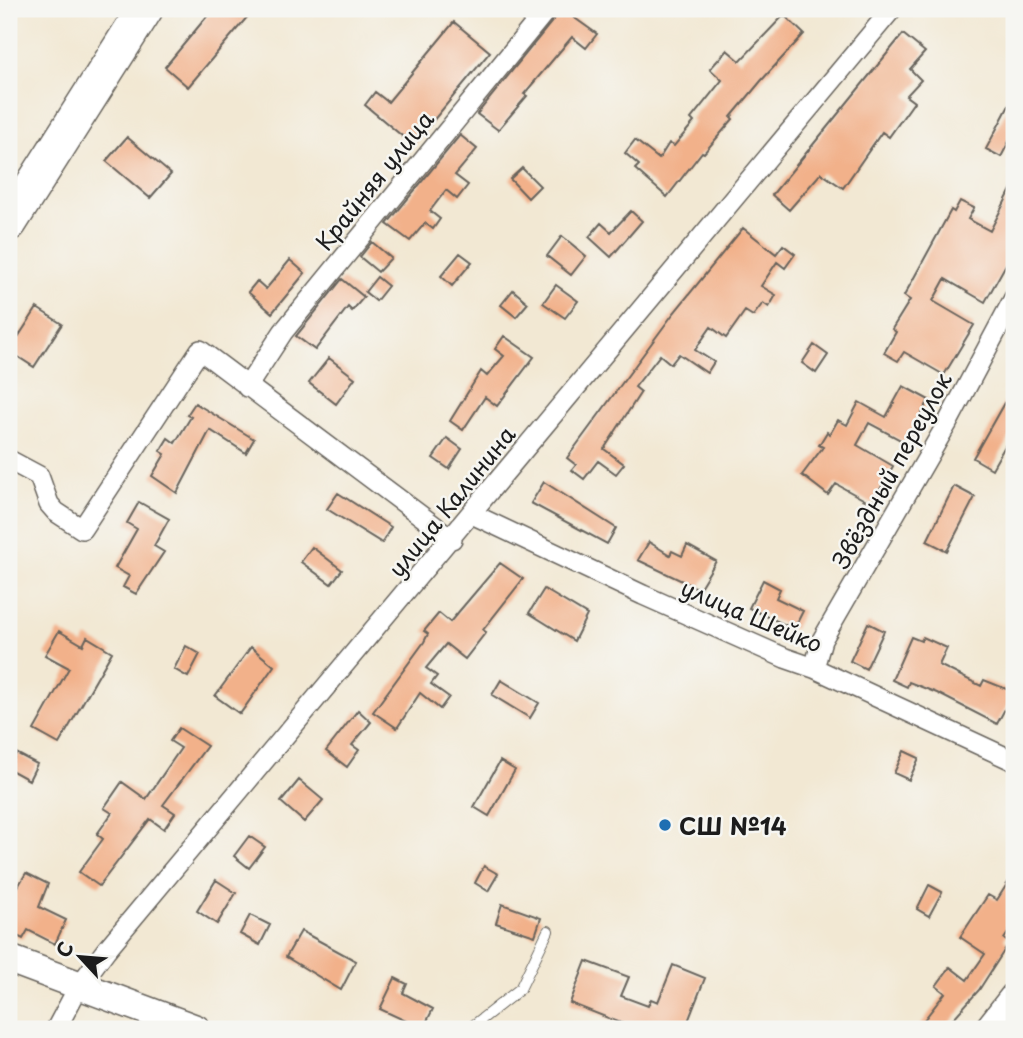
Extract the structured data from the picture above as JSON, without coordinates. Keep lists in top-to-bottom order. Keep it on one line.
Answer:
{"streets":{"street":["Крайняя улица","Звёздный переулок","улица Калинина","улица Шейко"]},"crossings":[["Звёздный переулок","улица Шейко"],["улица Калинина","улица Шейко"]],"places":["СШ №14"],"north":"top left"}
